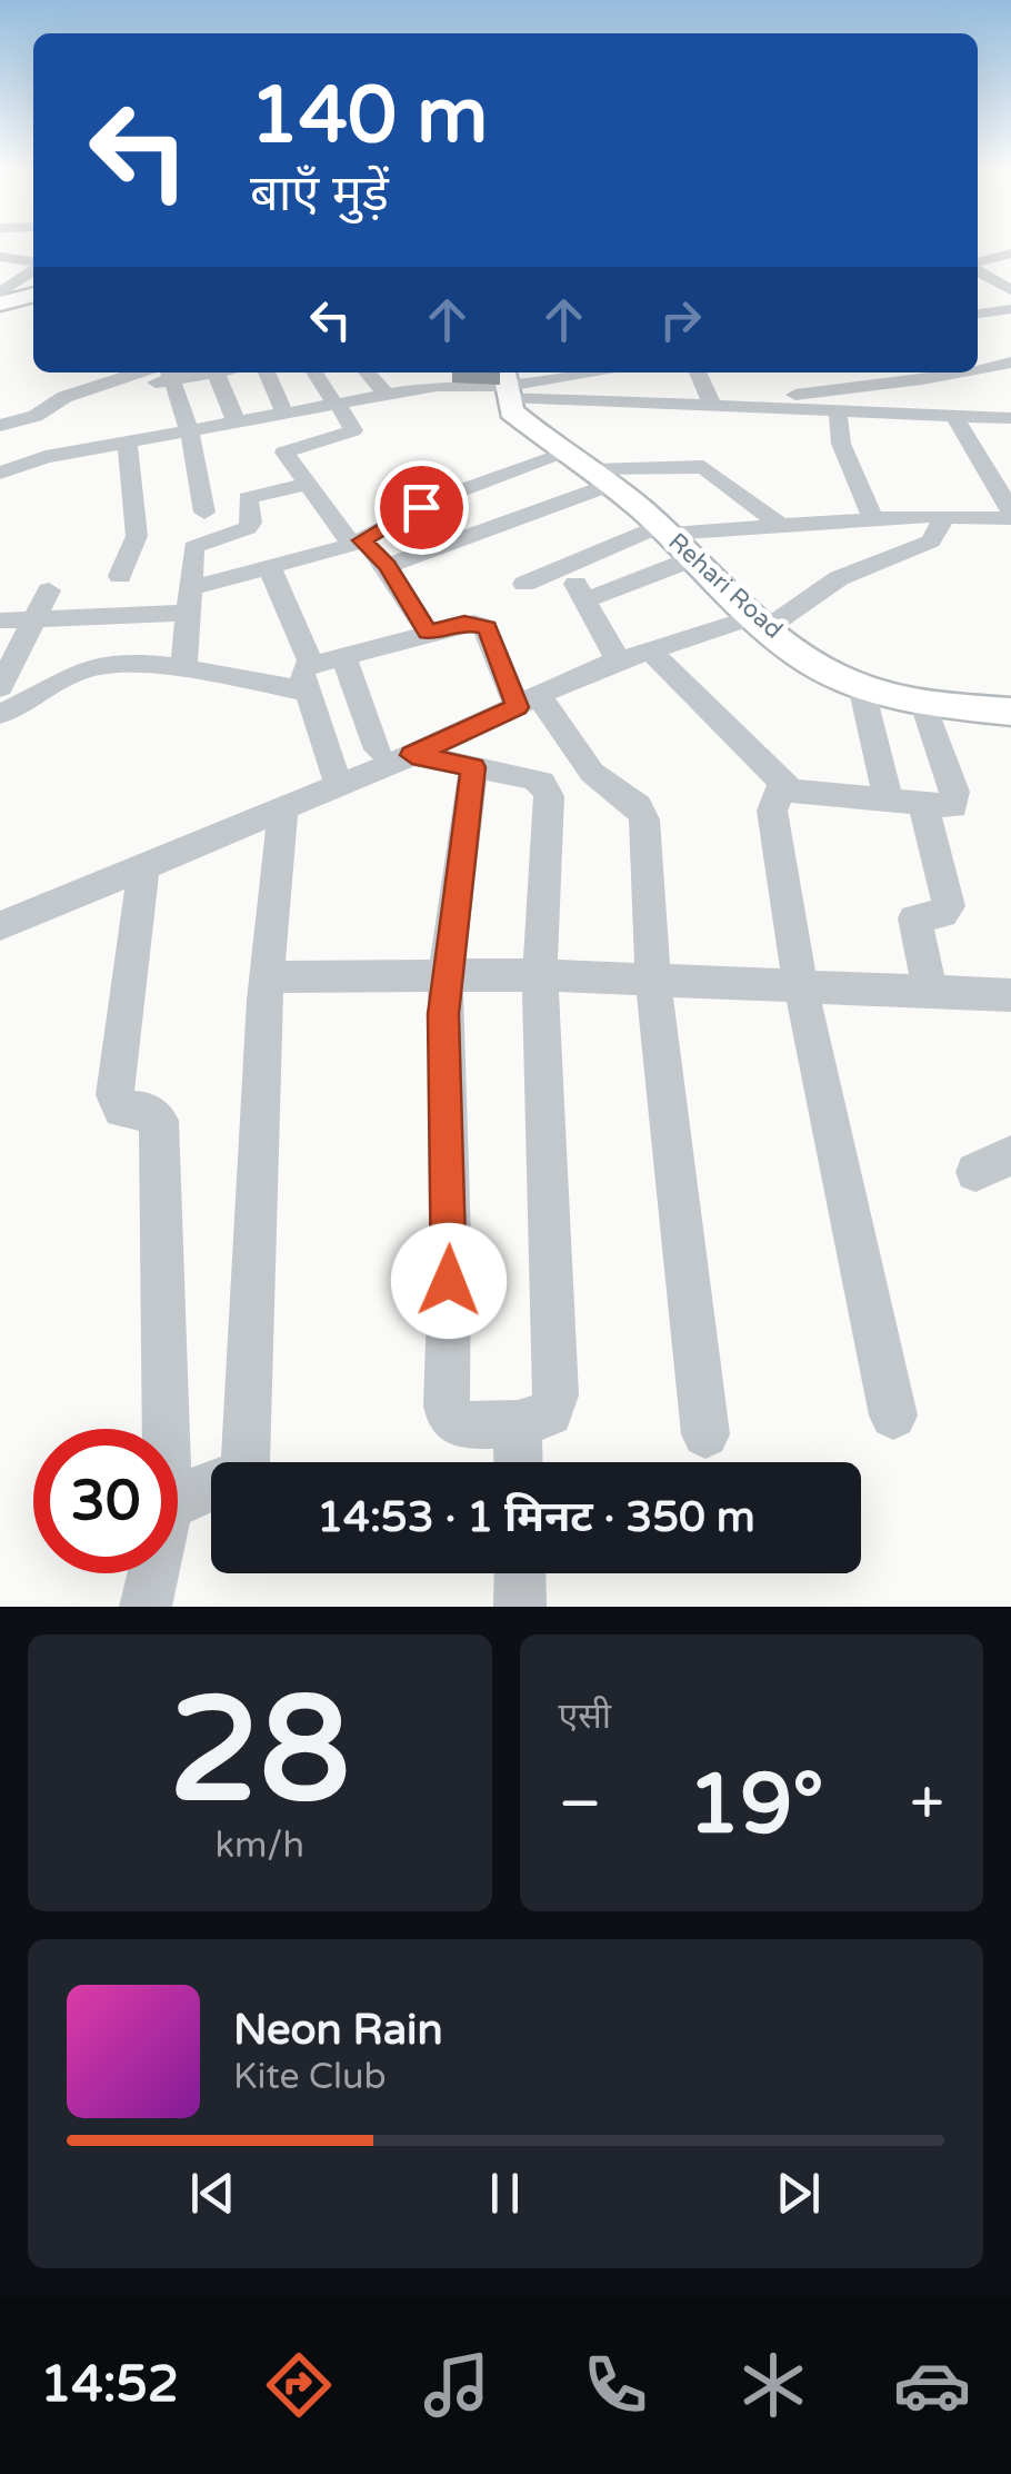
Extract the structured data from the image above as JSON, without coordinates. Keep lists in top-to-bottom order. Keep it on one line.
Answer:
{"streets":{"main road":["Rehari Road"]},"page":{"turn":["140 m","बाएँ मुड़ें"],"limit":"30","trip":"14:53 · 1 मिनट · 350 m","tile":[["28","km/h"],"एसी"],"heat":["−","19°","+"],"song":["Neon Rain","Kite Club"],"tabs":"14:52"}}
